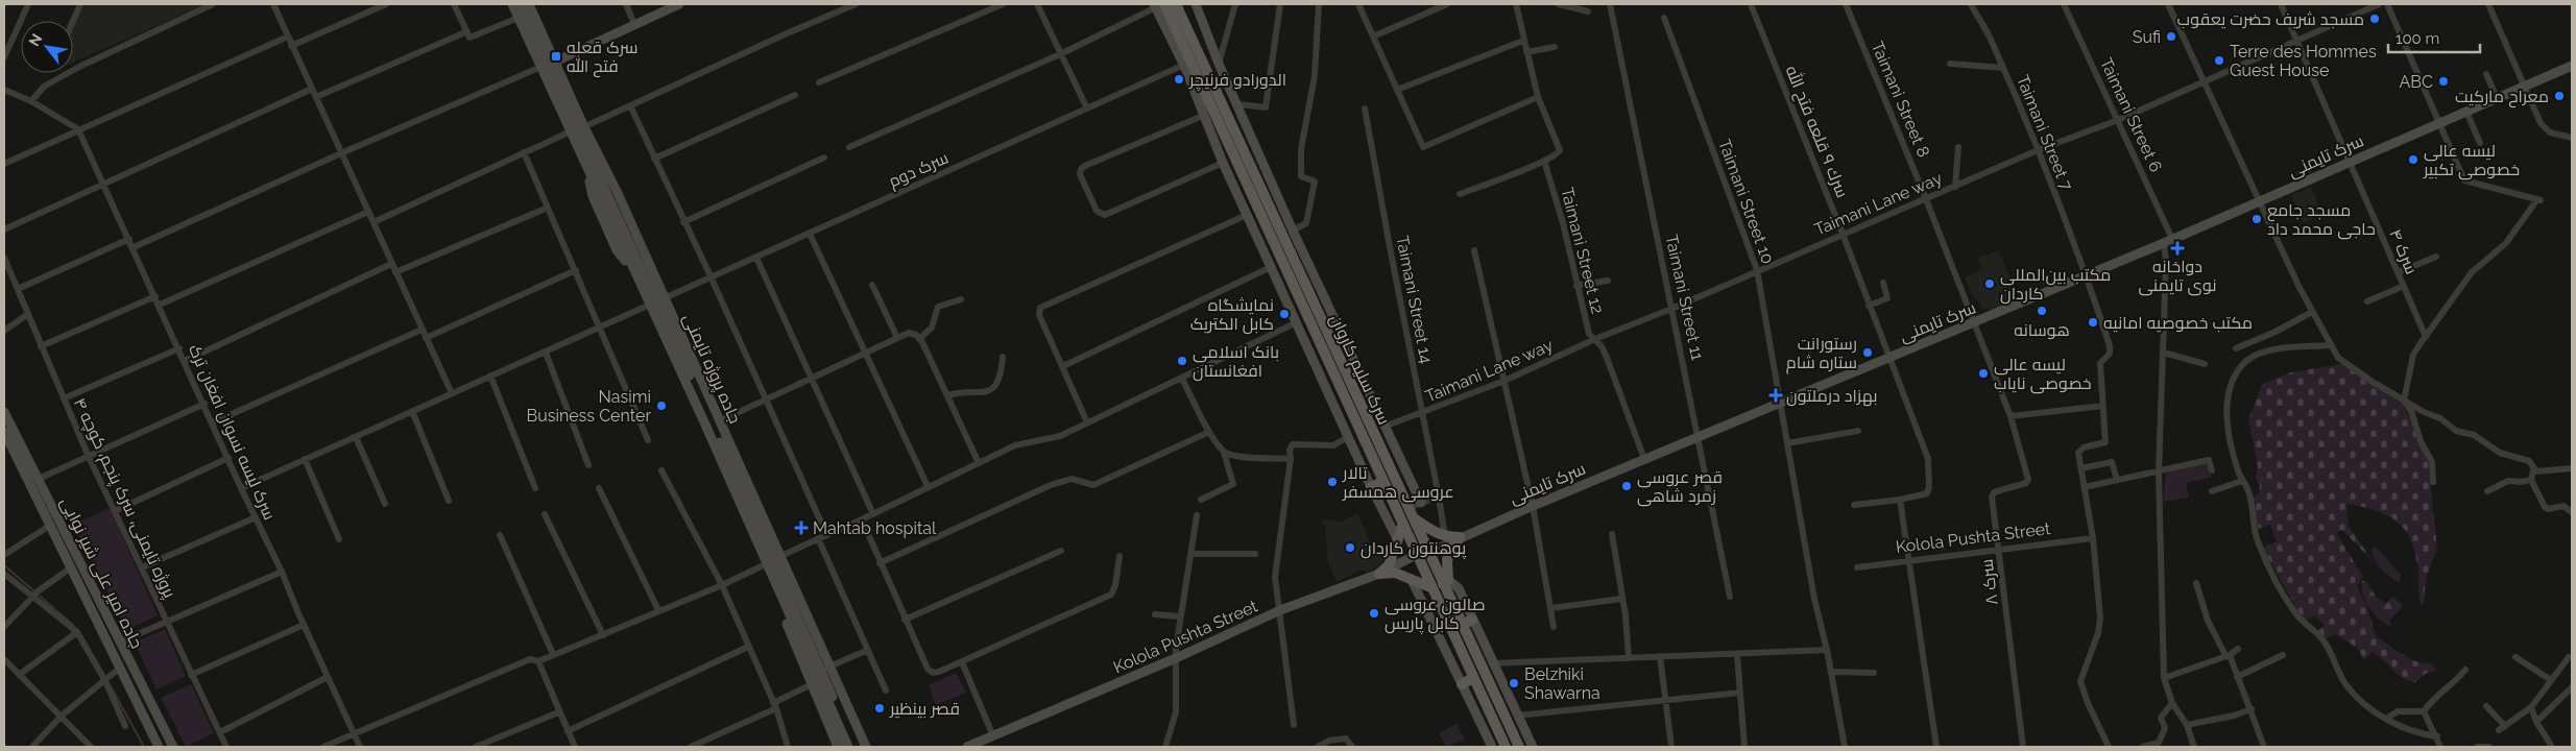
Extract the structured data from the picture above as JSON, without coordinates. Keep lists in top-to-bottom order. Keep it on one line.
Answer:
{"streets":{"main road":["سرک تایمنی","جاده پروژه تایمنی","سرک سلیم کاروان","Kolola Pushta Street","جاده امیر علی شیر نوایی"],"street":["Taimani Street 8","Taimani Street 6","سرك ٩ قلعه فتح الله","Taimani Street 7","سرک دوم","Taimani Street 10","Taimani Lane way","Taimani Street 12","سرک ۴","Taimani Street 11","Taimani Street 14","سرک لیسه نسوان افغان‌ ترک","پروژه تایمنی، سرک پنجم، کوچه ۴","سرک ۸"]},"crossings":[["Taimani Street 8","سرک تایمنی"],["Taimani Street 8","Taimani Lane way"],["Taimani Street 8","سرک ۸"],["Taimani Street 6","سرک تایمنی"],["Taimani Street 6","Taimani Lane way"],["سرك ٩ قلعه فتح الله","سرک تایمنی"],["سرك ٩ قلعه فتح الله","Taimani Lane way"],["Taimani Street 7","سرک تایمنی"],["Taimani Street 7","Taimani Lane way"],["سرک تایمنی","Taimani Street 10"],["سرک تایمنی","Taimani Street 12"],["سرک تایمنی","سرک ۴"],["سرک تایمنی","Taimani Street 11"],["سرک تایمنی","سرک سلیم کاروان"],["سرک تایمنی","سرک ۸"],["سرک دوم","جاده پروژه تایمنی"],["سرک دوم","سرک سلیم کاروان"],["سرک دوم","سرک لیسه نسوان افغان‌ ترک"],["Taimani Street 10","Taimani Lane way"],["Taimani Lane way","Taimani Street 12"],["Taimani Lane way","سرک ۴"],["Taimani Lane way","Taimani Street 11"],["Taimani Lane way","Taimani Street 14"],["Kolola Pushta Street","سرک ۸"]],"places":{"other":["مسجد شریف حضرت یعقوب","Sufi","Terre des Hommes Guest House","الدورادو فرنیچر","ABC","معراح مارکیت","لیسه عالی خصوصی تکبیر","مسجد جامع حاجی محمد داد","مکتب بین‌المللی کاردان","هوسانه","نمایشگاه کابل الکتریک","مکتب خصوصیه امانیه","رستورانت ستاره شام","بانک اسلامی افغانستان","لیسه عالی خصوصی نایاب","Nasimi Business Center","تالار عروسی همسفر","قصر عروسی زمرد شاهی","پوهنتون کاردان","صالون عروسی کابل پاریس","Belzhiki Shawarna","قصر بینظیر"],"transit":["سرک قعله فتح الله"],"health":["دواخانه نوی تایمنی","بهزاد درملتون","Mahtab hospital"]},"scale_bar":"100 m","north":"top left"}
